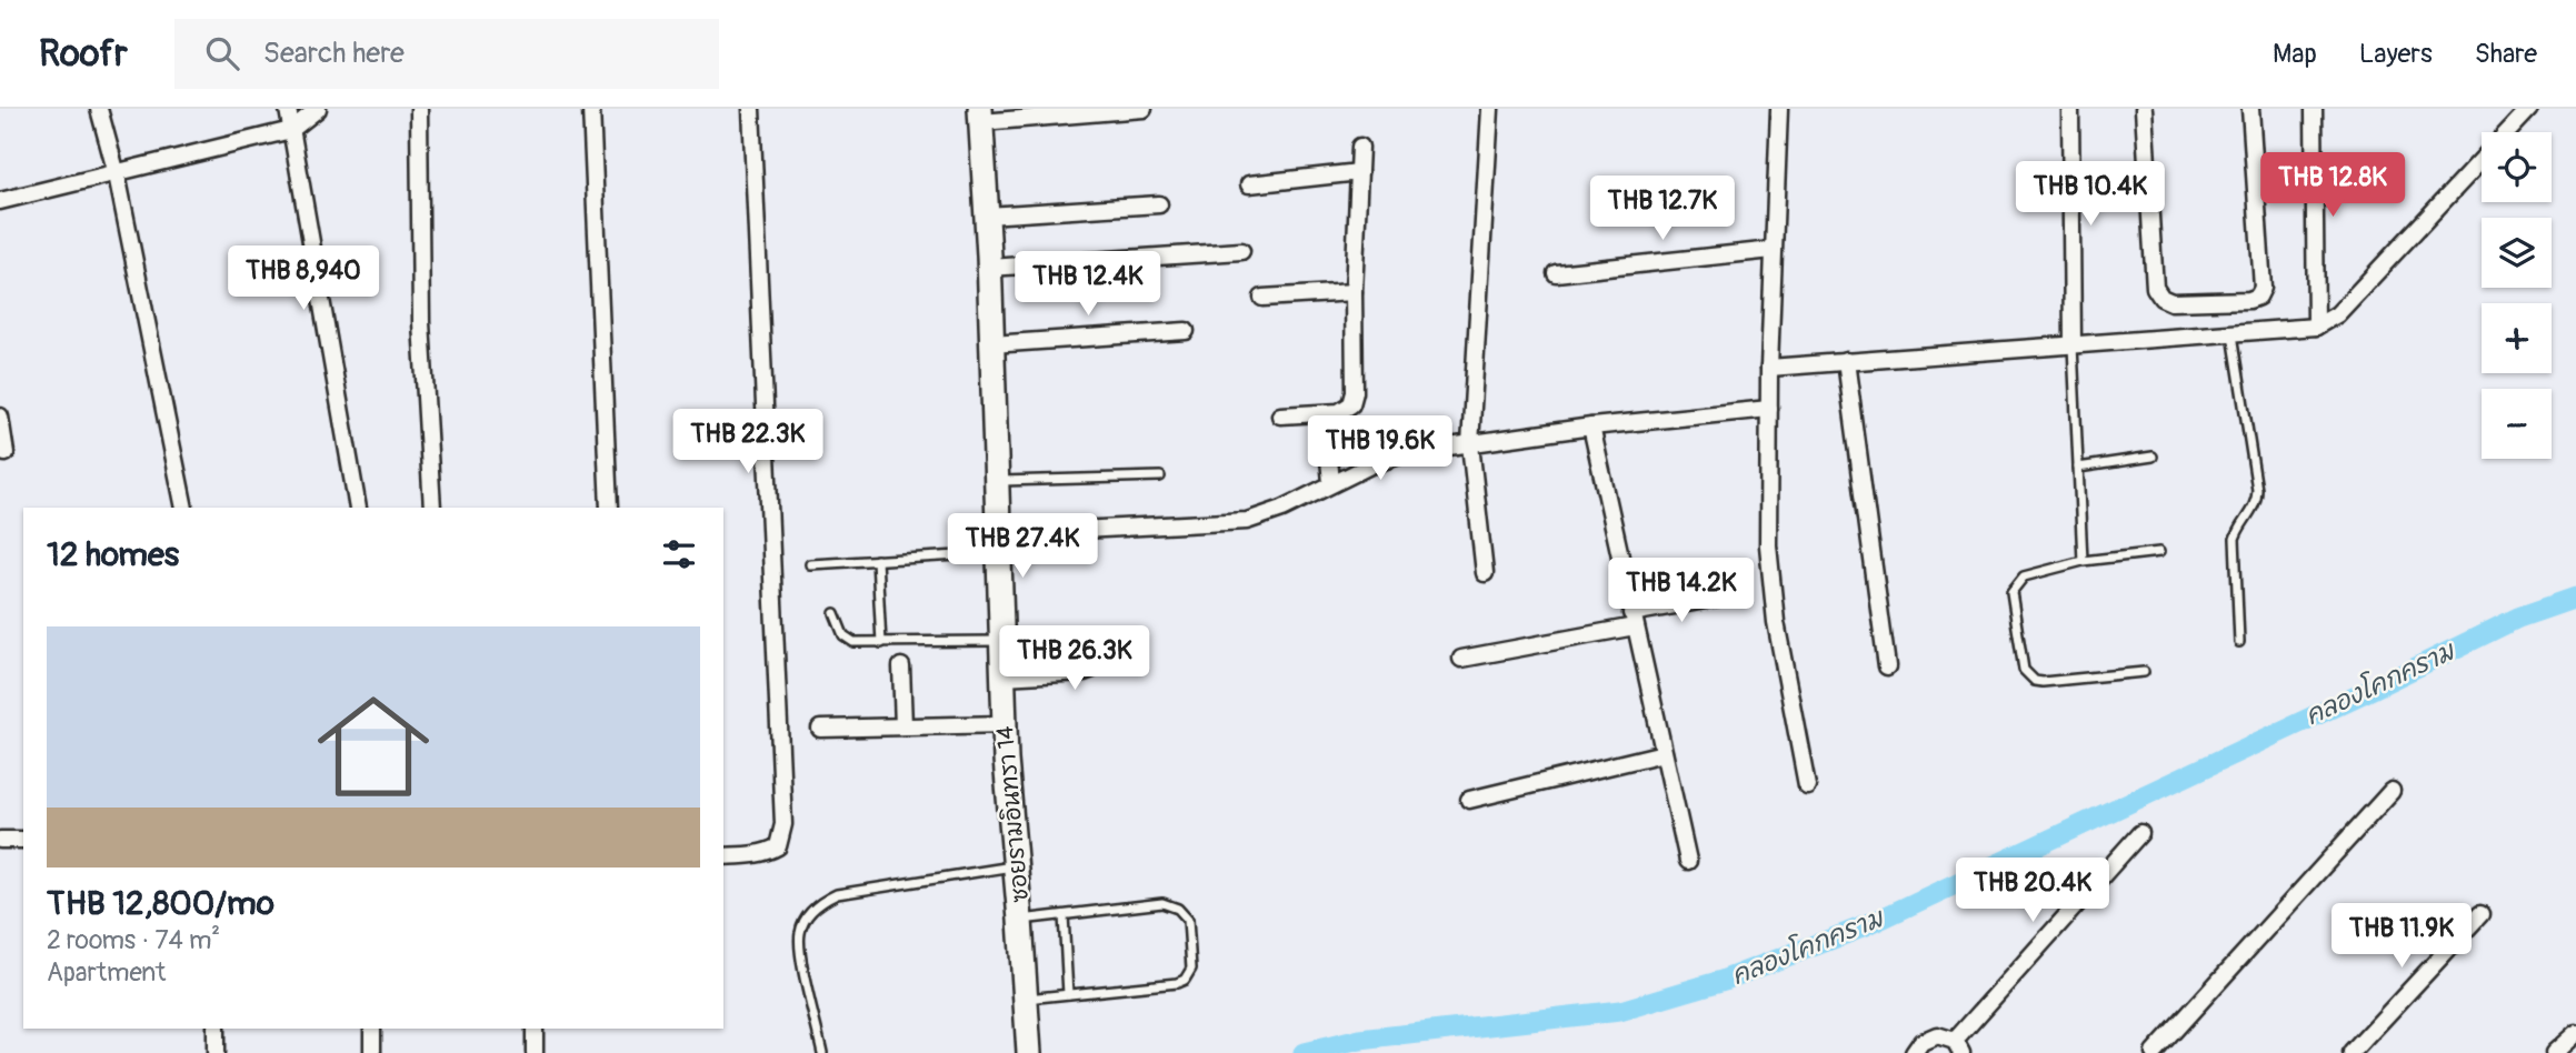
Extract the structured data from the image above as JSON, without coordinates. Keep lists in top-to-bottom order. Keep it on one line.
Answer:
{"streets":{"street":["ซอยรามอินทรา 14"]},"water":["คลองโคกคราม"],"page":{"header":"Roofr","search":"Search here","nav":["Map","Layers","Share"],"map_buttons":["+","−"],"price":["THB 12.8K","THB 10.4K","THB 12.7K","THB 8,940","THB 12.4K","THB 22.3K","THB 19.6K","THB 27.4K","THB 14.2K","THB 26.3K","THB 20.4K","THB 11.9K"],"heading":"12 homes","list":[{"name":"THB 12,800/mo","note":"2 rooms · 74 m² · Apartment"}]}}
